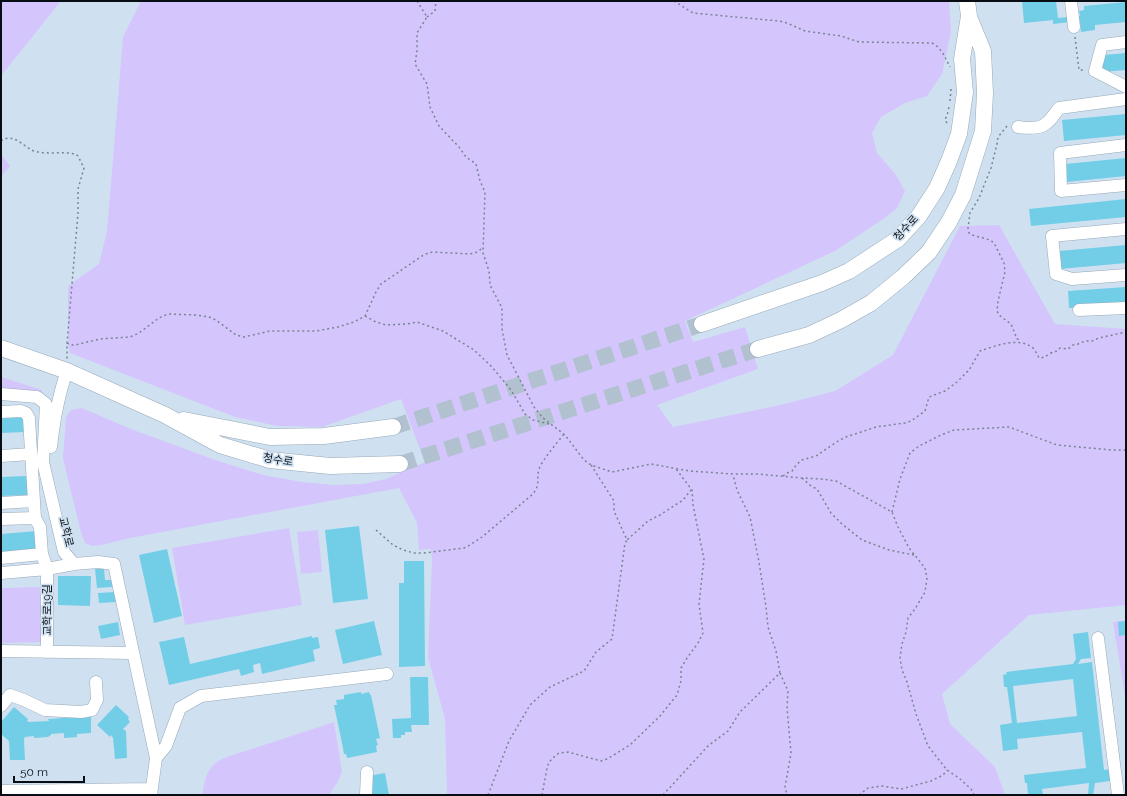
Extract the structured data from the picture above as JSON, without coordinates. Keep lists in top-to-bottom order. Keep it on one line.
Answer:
{"streets":{"main road":["청수로"],"street":["교학로","교학로19길"]},"crossings":[["청수로","교학로"],["교학로","교학로19길"]],"scale_bar":"50 m"}
